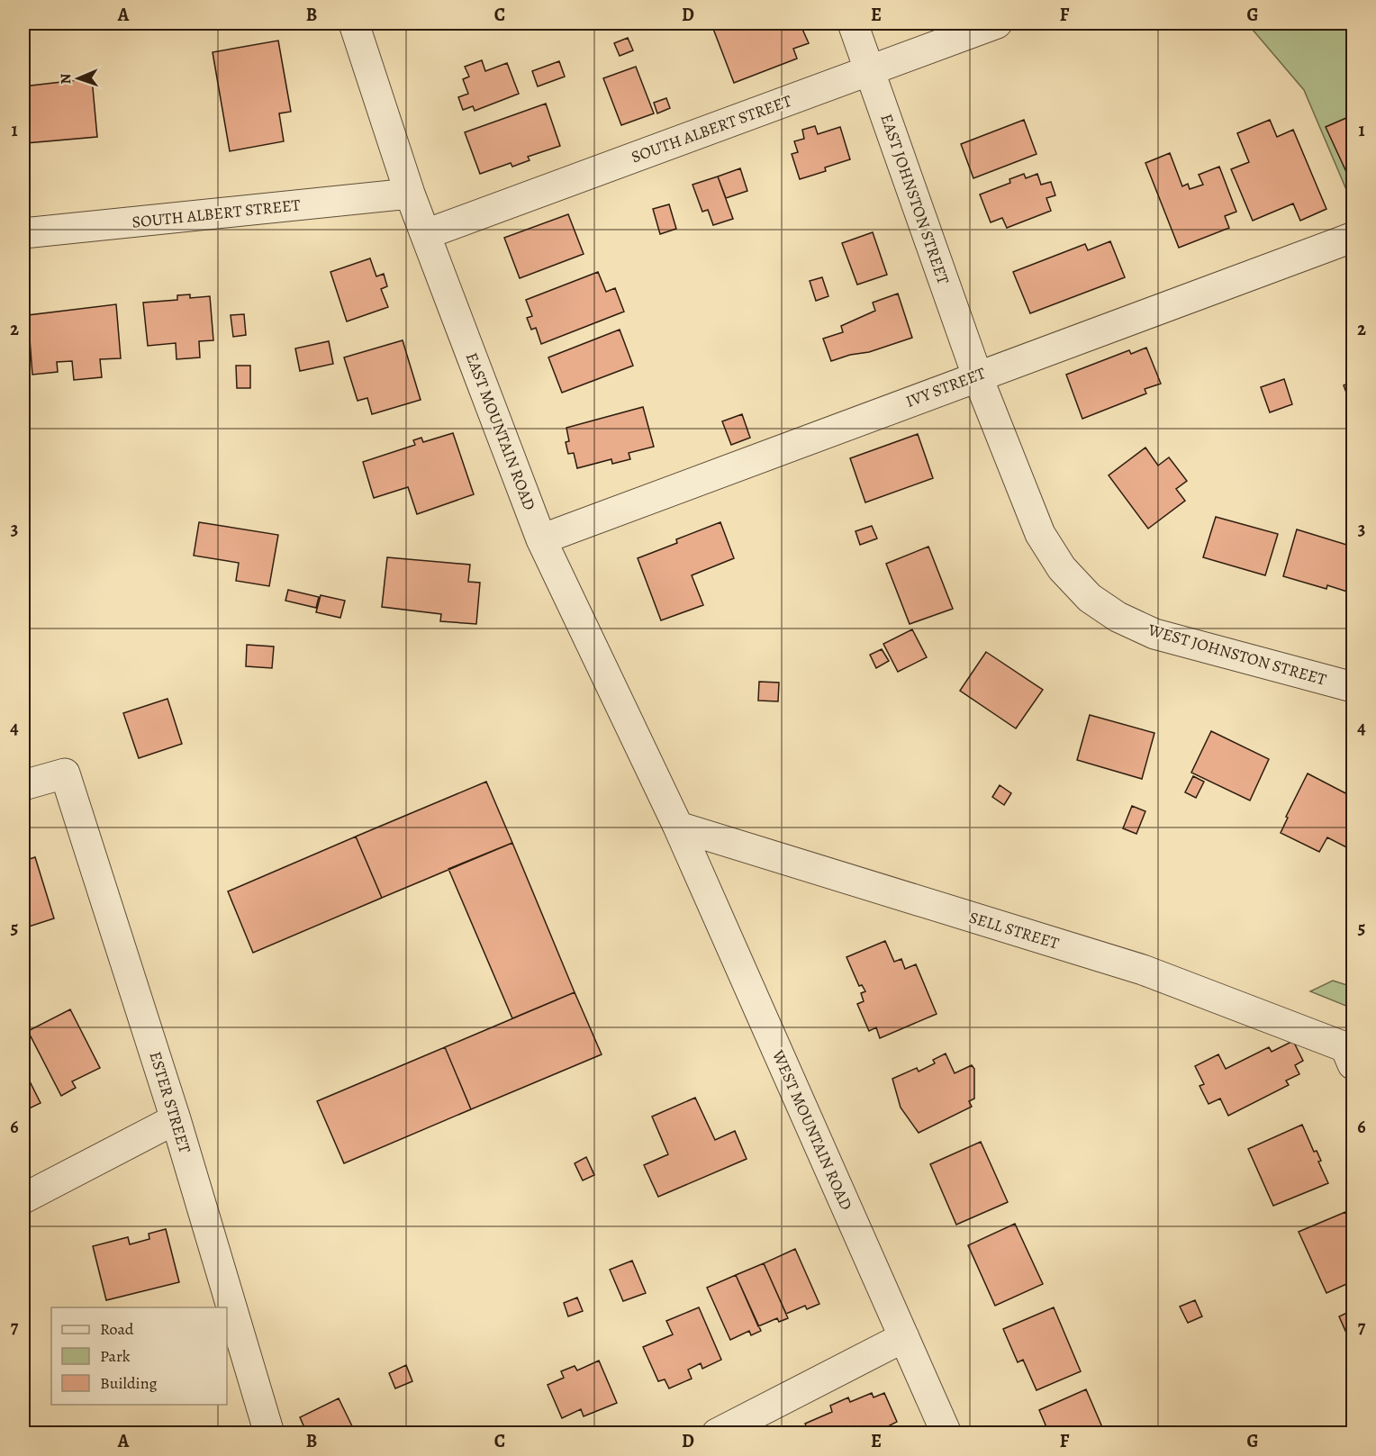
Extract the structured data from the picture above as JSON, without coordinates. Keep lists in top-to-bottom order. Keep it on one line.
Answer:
{"streets":{"street":["SOUTH ALBERT STREET","EAST JOHNSTON STREET","IVY STREET","EAST MOUNTAIN ROAD","WEST JOHNSTON STREET","SELL STREET","ESTER STREET","WEST MOUNTAIN ROAD"]},"crossings":[["SOUTH ALBERT STREET","EAST JOHNSTON STREET"],["SOUTH ALBERT STREET","EAST MOUNTAIN ROAD"],["EAST JOHNSTON STREET","IVY STREET"],["EAST JOHNSTON STREET","WEST JOHNSTON STREET"],["IVY STREET","EAST MOUNTAIN ROAD"],["IVY STREET","WEST JOHNSTON STREET"],["EAST MOUNTAIN ROAD","SELL STREET"],["EAST MOUNTAIN ROAD","WEST MOUNTAIN ROAD"],["SELL STREET","WEST MOUNTAIN ROAD"]],"legend":["Road","Park","Building"],"north":"left","grid":{"columns":["A","B","C","D","E","F","G"],"rows":["1","2","3","4","5","6","7"]}}
